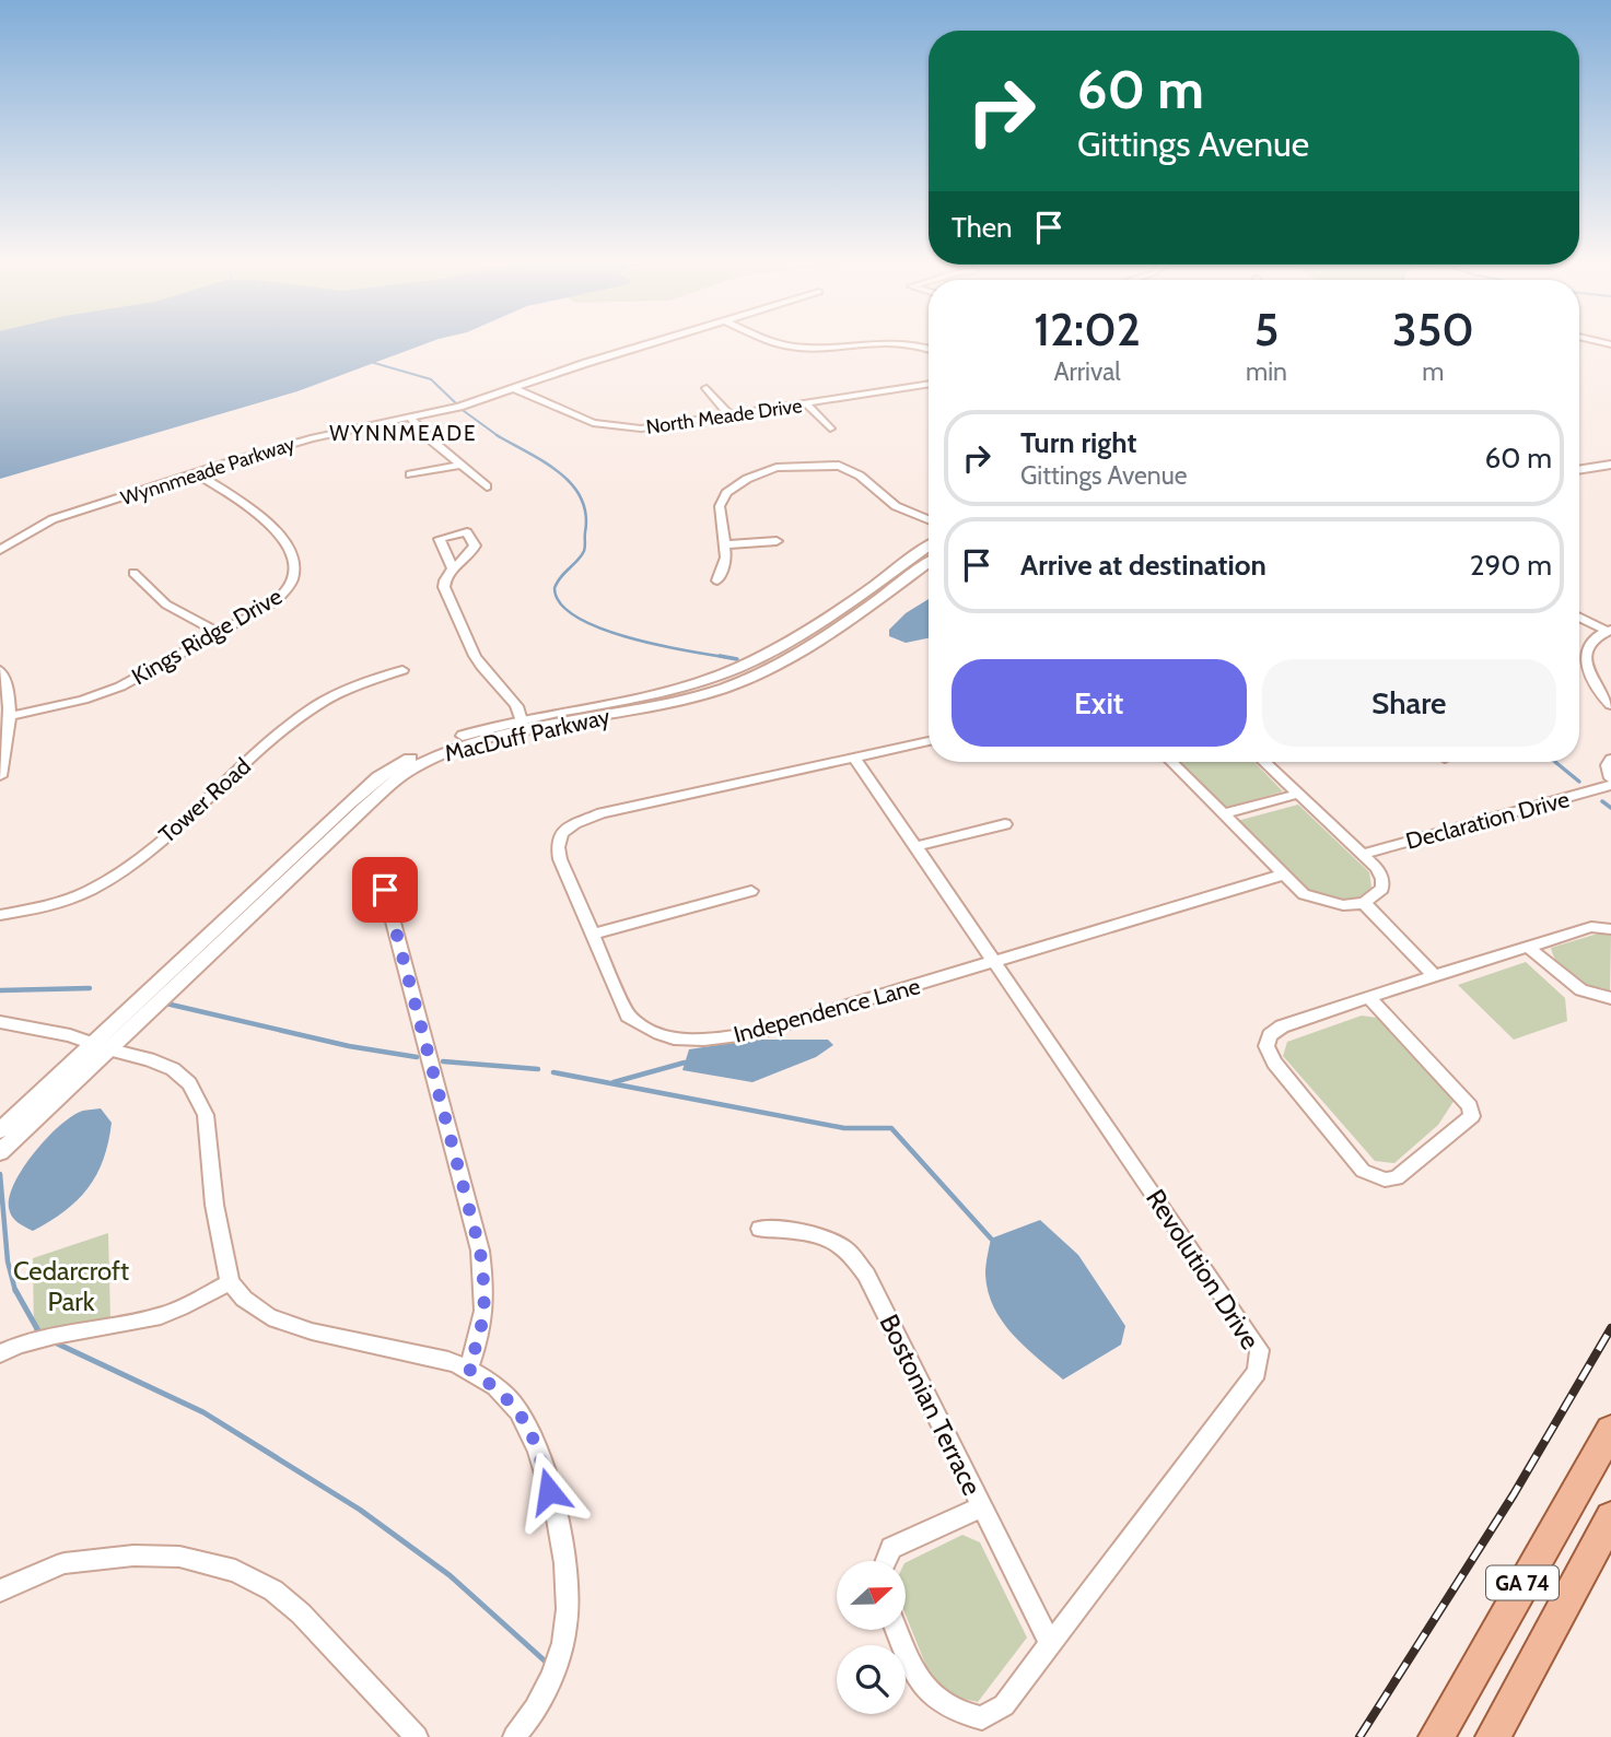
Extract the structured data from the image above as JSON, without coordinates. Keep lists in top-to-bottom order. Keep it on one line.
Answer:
{"streets":{"main road":["GA 74"],"street":["North Meade Drive","Wynnmeade Parkway","Kings Ridge Drive","MacDuff Parkway","Tower Road","Declaration Drive","Independence Lane","Revolution Drive","Bostonian Terrace"]},"crossings":[["North Meade Drive","Wynnmeade Parkway"],["Wynnmeade Parkway","Kings Ridge Drive"],["Independence Lane","Revolution Drive"],["Revolution Drive","Bostonian Terrace"]],"districts":["WYNNMEADE"],"parks":["Cedarcroft Park"],"north":"right","page":{"turn":["60 m","Gittings Avenue"],"then":"Then","eta":["12:02","Arrival","5","min","350","m"],"list":[{"name":"Turn right","note":"Gittings Avenue","value":"60 m"},{"name":"Arrive at destination","value":"290 m"}],"buttons":["Exit","Share"]}}
